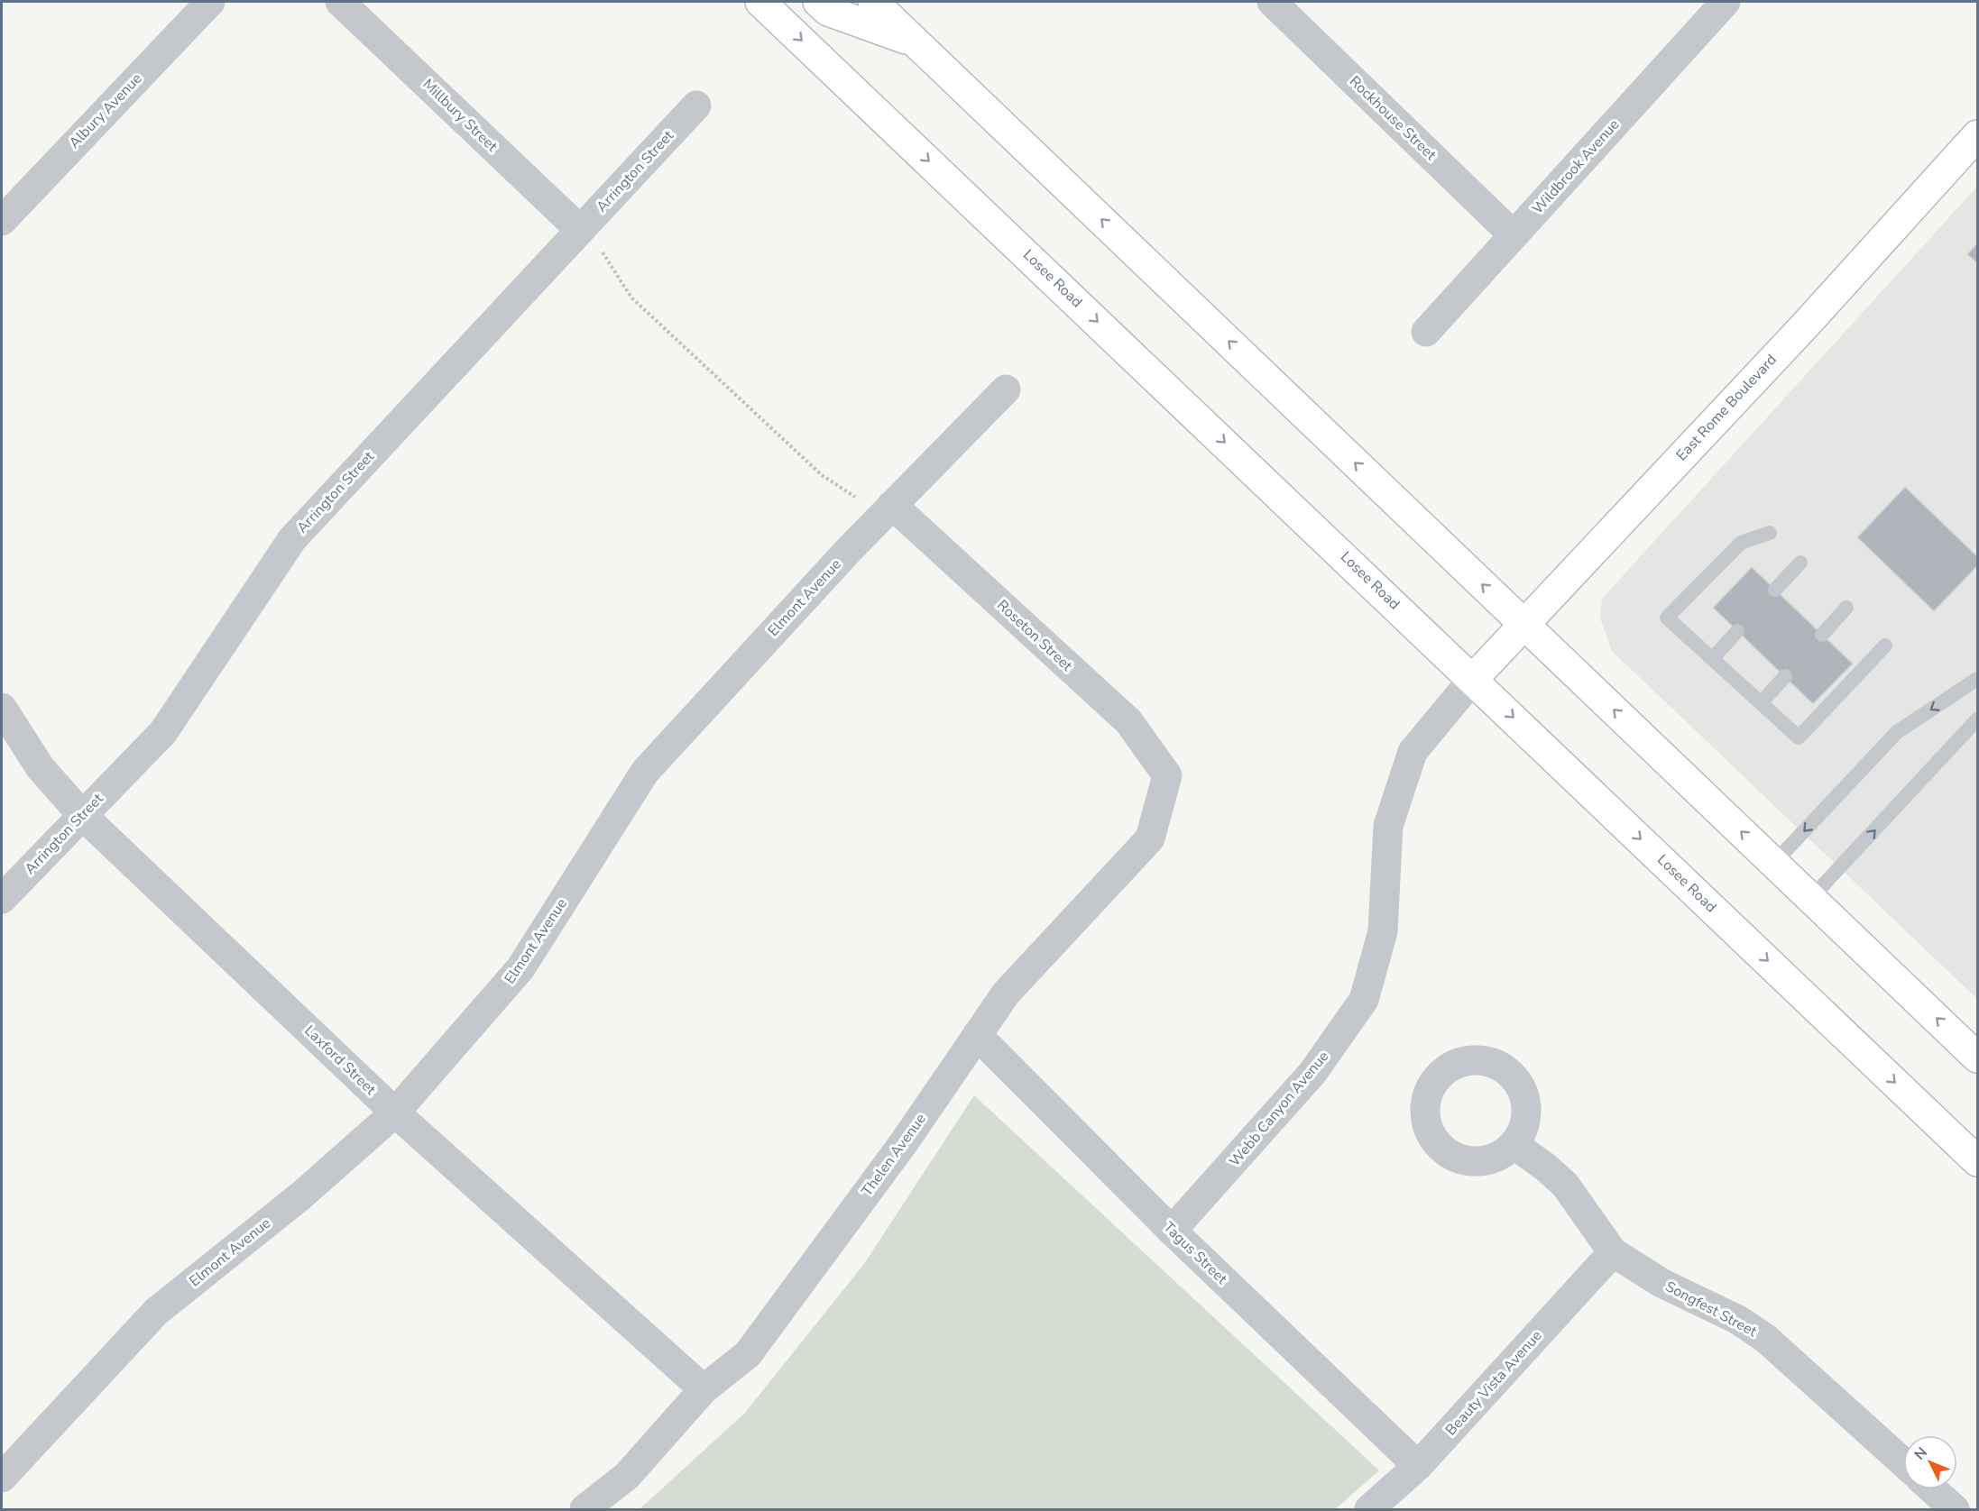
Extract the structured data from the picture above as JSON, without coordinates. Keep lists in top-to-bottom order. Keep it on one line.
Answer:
{"streets":{"main road":["Losee Road","East Rome Boulevard"],"street":["Albury Avenue","Millbury Street","Rockhouse Street","Wildbrook Avenue","Arrington Street","Elmont Avenue","Roseton Street","Laxford Street","Webb Canyon Avenue","Thelen Avenue","Tagus Street","Songfest Street","Beauty Vista Avenue"]},"crossings":[["Millbury Street","Arrington Street"],["Rockhouse Street","Wildbrook Avenue"],["Arrington Street","Laxford Street"],["Losee Road","East Rome Boulevard"],["Losee Road","Webb Canyon Avenue"],["East Rome Boulevard","Webb Canyon Avenue"],["Elmont Avenue","Roseton Street"],["Elmont Avenue","Laxford Street"],["Roseton Street","Thelen Avenue"],["Laxford Street","Thelen Avenue"],["Webb Canyon Avenue","Tagus Street"],["Thelen Avenue","Tagus Street"],["Tagus Street","Beauty Vista Avenue"],["Songfest Street","Beauty Vista Avenue"]],"north":"top left"}
